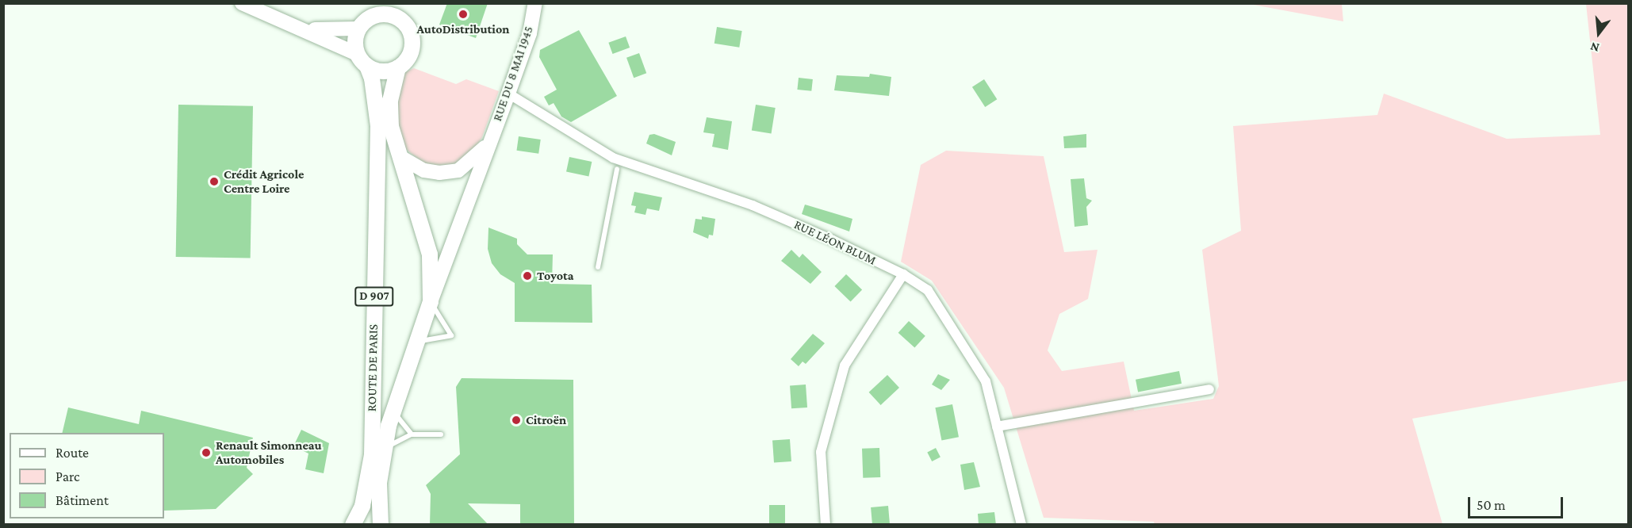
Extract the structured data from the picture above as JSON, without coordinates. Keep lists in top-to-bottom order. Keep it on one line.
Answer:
{"streets":{"main road":["D 907","ROUTE DE PARIS"],"street":["RUE DU 8 MAI 1945","RUE LÉON BLUM"]},"crossings":[["RUE DU 8 MAI 1945","RUE LÉON BLUM"],["RUE DU 8 MAI 1945","ROUTE DE PARIS"]],"places":["AutoDistribution","Crédit Agricole Centre Loire","Toyota","Citroën","Renault Simonneau Automobiles"],"legend":["Route","Parc","Bâtiment"],"scale_bar":"50 m","north":"bottom"}
